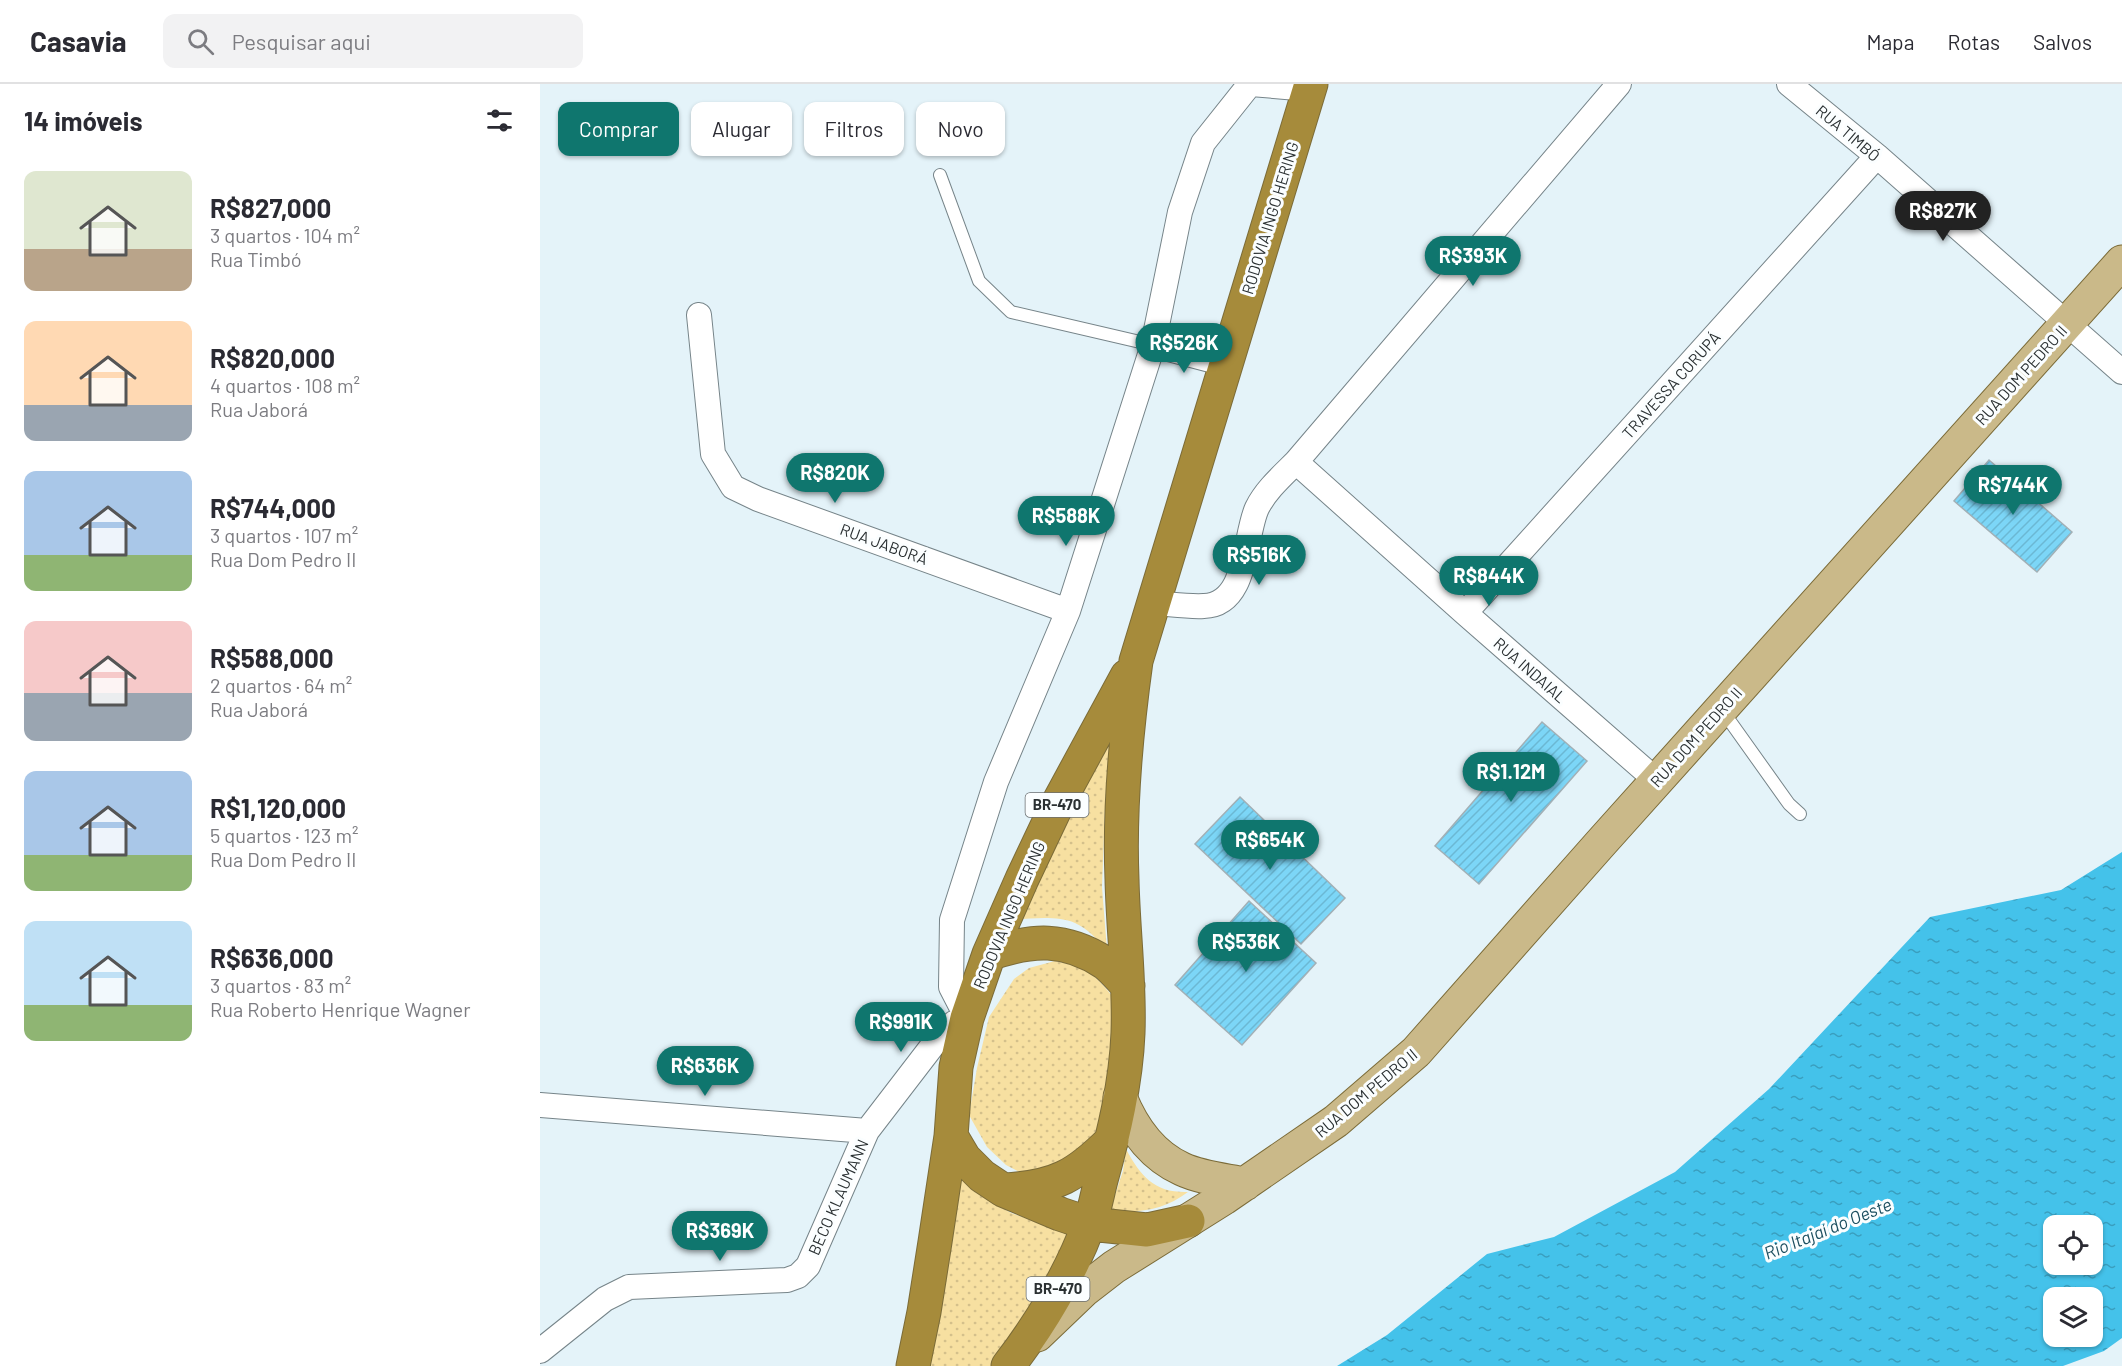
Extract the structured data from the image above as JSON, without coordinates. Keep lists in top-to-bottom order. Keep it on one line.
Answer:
{"streets":{"highway":["RODOVIA INGO HERING","BR-470"],"main road":["RUA DOM PEDRO II"],"street":["RUA TIMBÓ","TRAVESSA CORUPÁ","RUA JABORÁ","RUA INDAIAL","BECO KLAUMANN"]},"crossings":[["RUA TIMBÓ","RUA DOM PEDRO II"],["RUA TIMBÓ","TRAVESSA CORUPÁ"],["RODOVIA INGO HERING","RUA DOM PEDRO II"],["RODOVIA INGO HERING","BECO KLAUMANN"],["RUA DOM PEDRO II","RUA INDAIAL"],["TRAVESSA CORUPÁ","RUA INDAIAL"]],"water":["Rio Itajaí do Oeste"],"page":{"header":"Casavia","search":"Pesquisar aqui","nav":["Mapa","Rotas","Salvos"],"heading":"14 imóveis","chip":["Comprar","Alugar","Filtros","Novo"],"list":[{"name":"R$827,000","note":"3 quartos · 104 m² · Rua Timbó"},{"name":"R$820,000","note":"4 quartos · 108 m² · Rua Jaborá"},{"name":"R$744,000","note":"3 quartos · 107 m² · Rua Dom Pedro II"},{"name":"R$588,000","note":"2 quartos · 64 m² · Rua Jaborá"},{"name":"R$1,120,000","note":"5 quartos · 123 m² · Rua Dom Pedro II"},{"name":"R$636,000","note":"3 quartos · 83 m² · Rua Roberto Henrique Wagner"}],"price":["R$827K","R$393K","R$526K","R$820K","R$744K","R$588K","R$516K","R$844K","R$1.12M","R$654K","R$536K","R$991K","R$636K","R$369K"]}}
